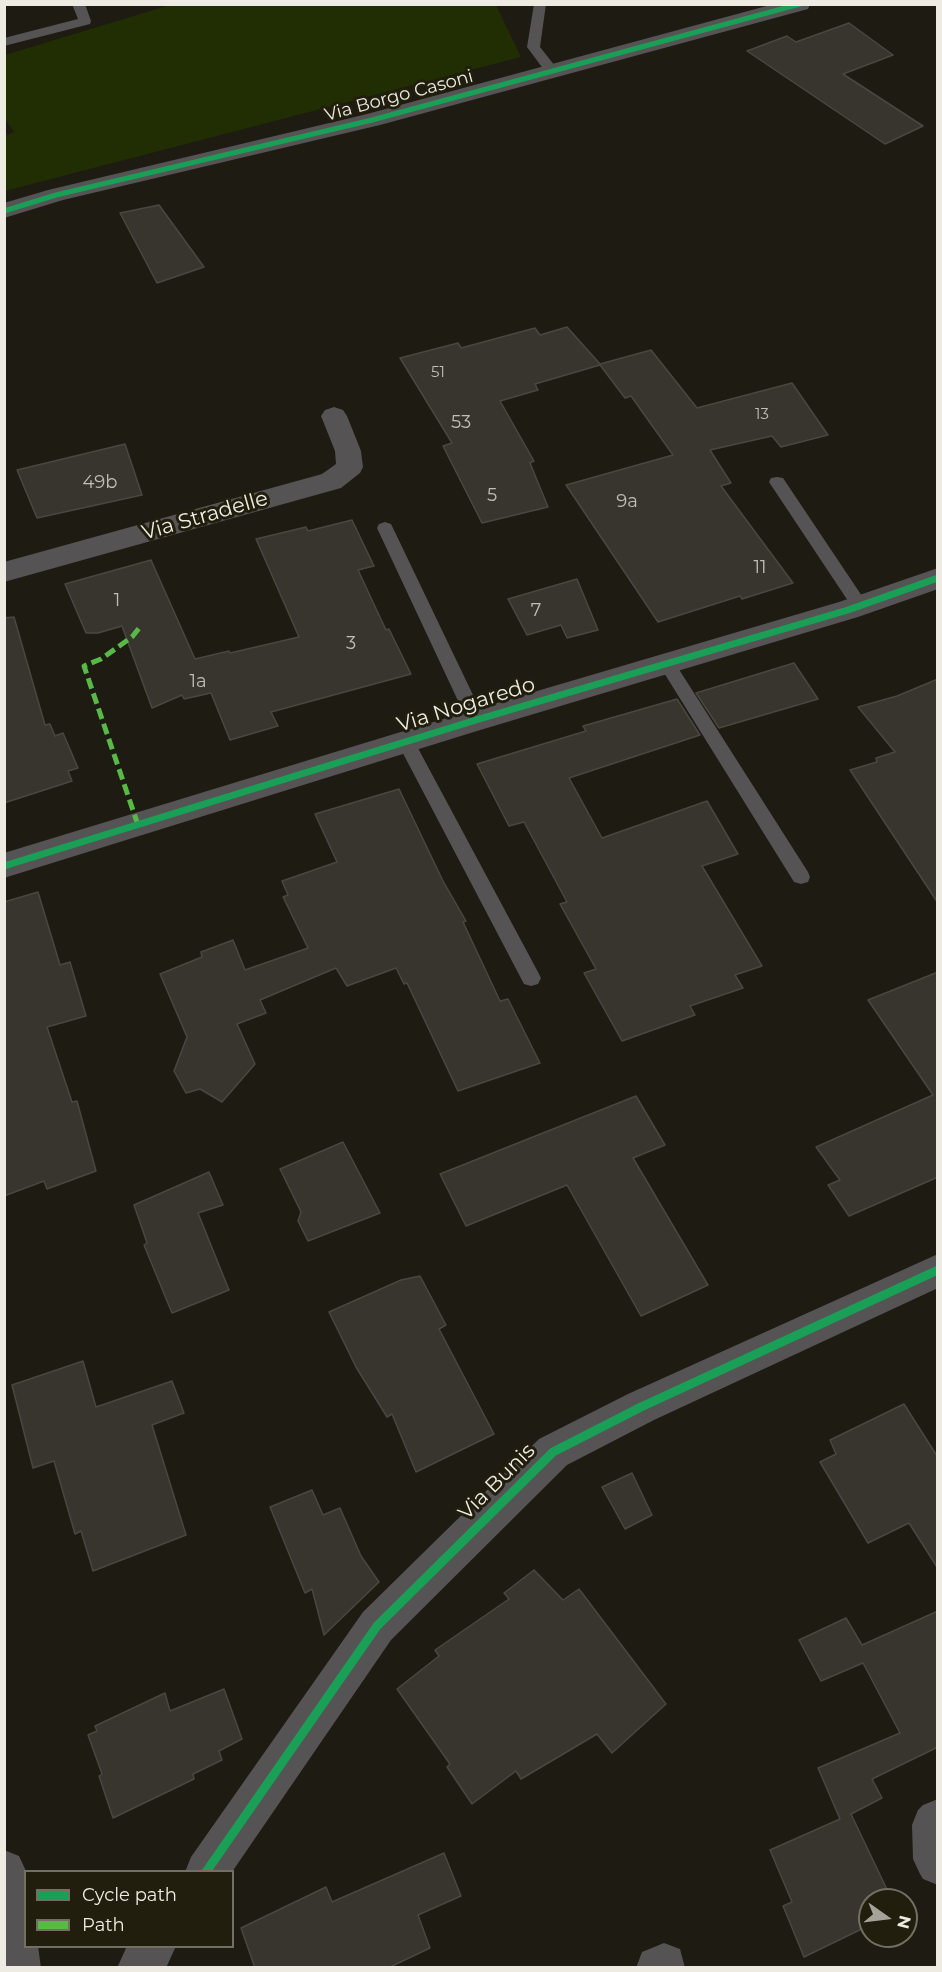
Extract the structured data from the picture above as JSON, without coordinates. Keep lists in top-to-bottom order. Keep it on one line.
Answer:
{"streets":{"street":["Via Borgo Casoni","Via Stradelle","Via Nogaredo","Via Bunis"]},"house_numbers":["51","13","53","49b","5","9a","11","1","7","3","1a"],"legend":["Cycle path","Path"],"north":"right"}
